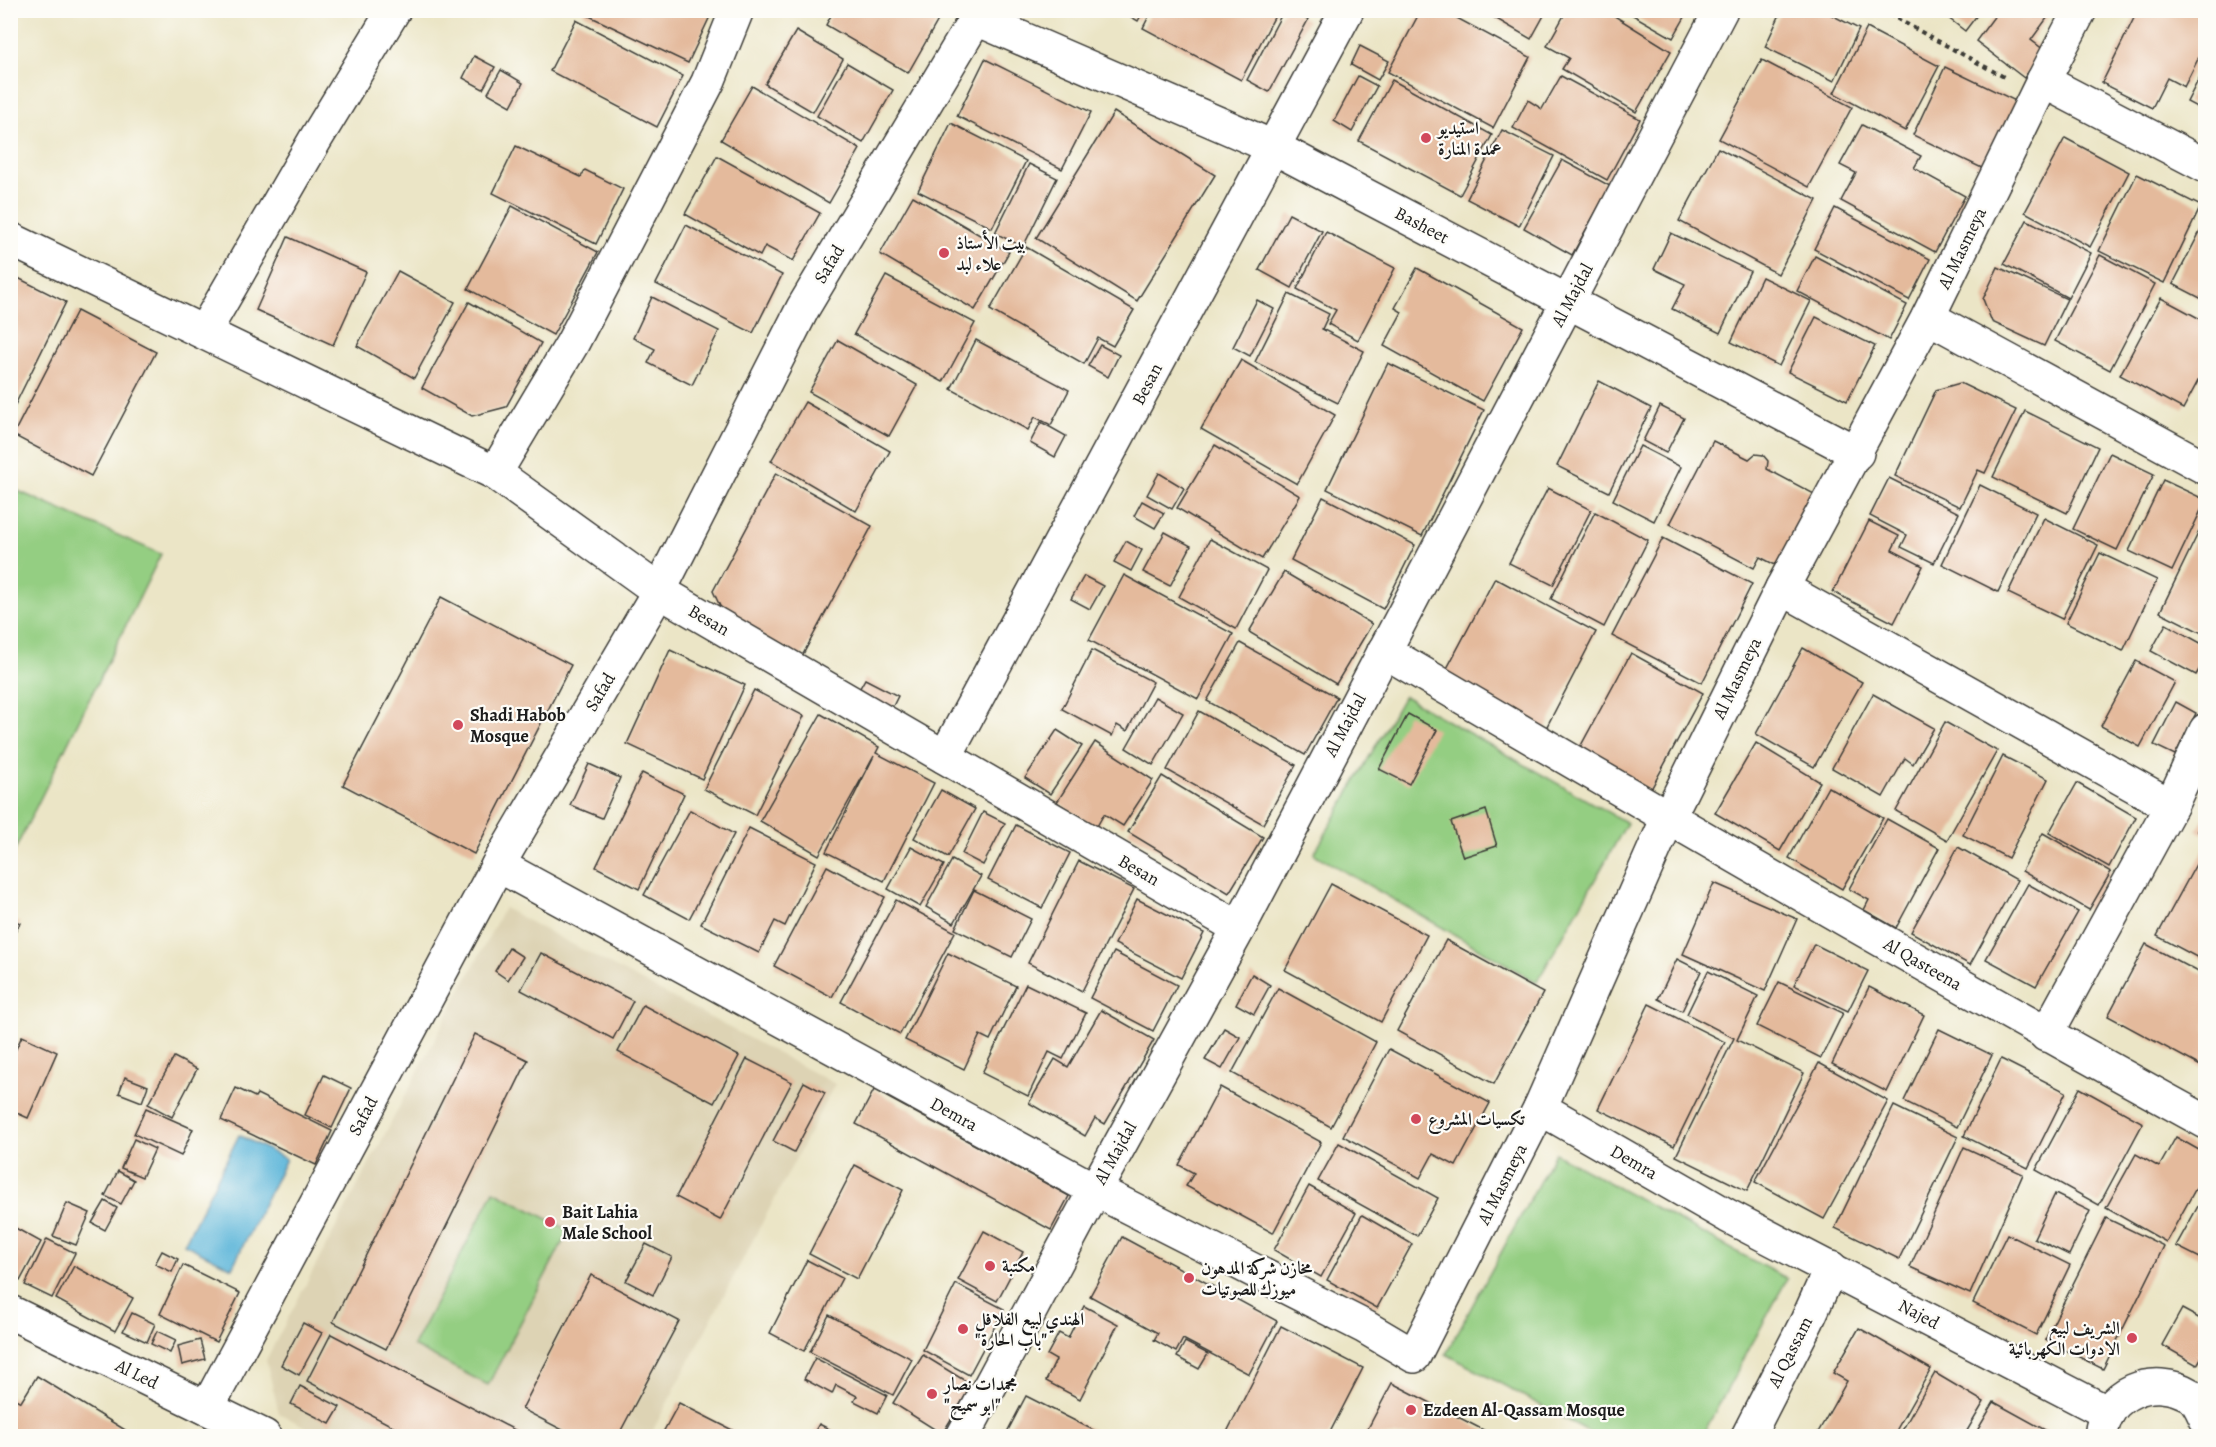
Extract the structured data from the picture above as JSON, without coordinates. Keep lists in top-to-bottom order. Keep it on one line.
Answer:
{"streets":{"street":["Basheet","Al Masmeya","Safad","Al Majdal","Besan","Al Qasteena","Demra","Najed","Al Qassam","Al Led"]},"crossings":[["Basheet","Al Masmeya"],["Basheet","Safad"],["Basheet","Al Majdal"],["Basheet","Besan"],["Al Masmeya","Al Qasteena"],["Al Masmeya","Demra"],["Safad","Besan"],["Safad","Demra"],["Safad","Al Led"],["Al Majdal","Besan"],["Al Majdal","Al Qasteena"],["Al Majdal","Demra"],["Demra","Najed"],["Najed","Al Qassam"]],"places":["استيديو عمدة المنارة","بيت الأستاذ علاء لبد","Shadi Habob Mosque","تكسيات المشروع","Bait Lahia Male School","مكتبة","مخازن شركة المدهون ميوزك للصوتيات","الهندي لبيع الفلافل \"باب الحارة\"","الشريف لبيع الادوات الكهربائية","مجمدات نصار \"ابو سميح\"","Ezdeen Al-Qassam Mosque"]}
